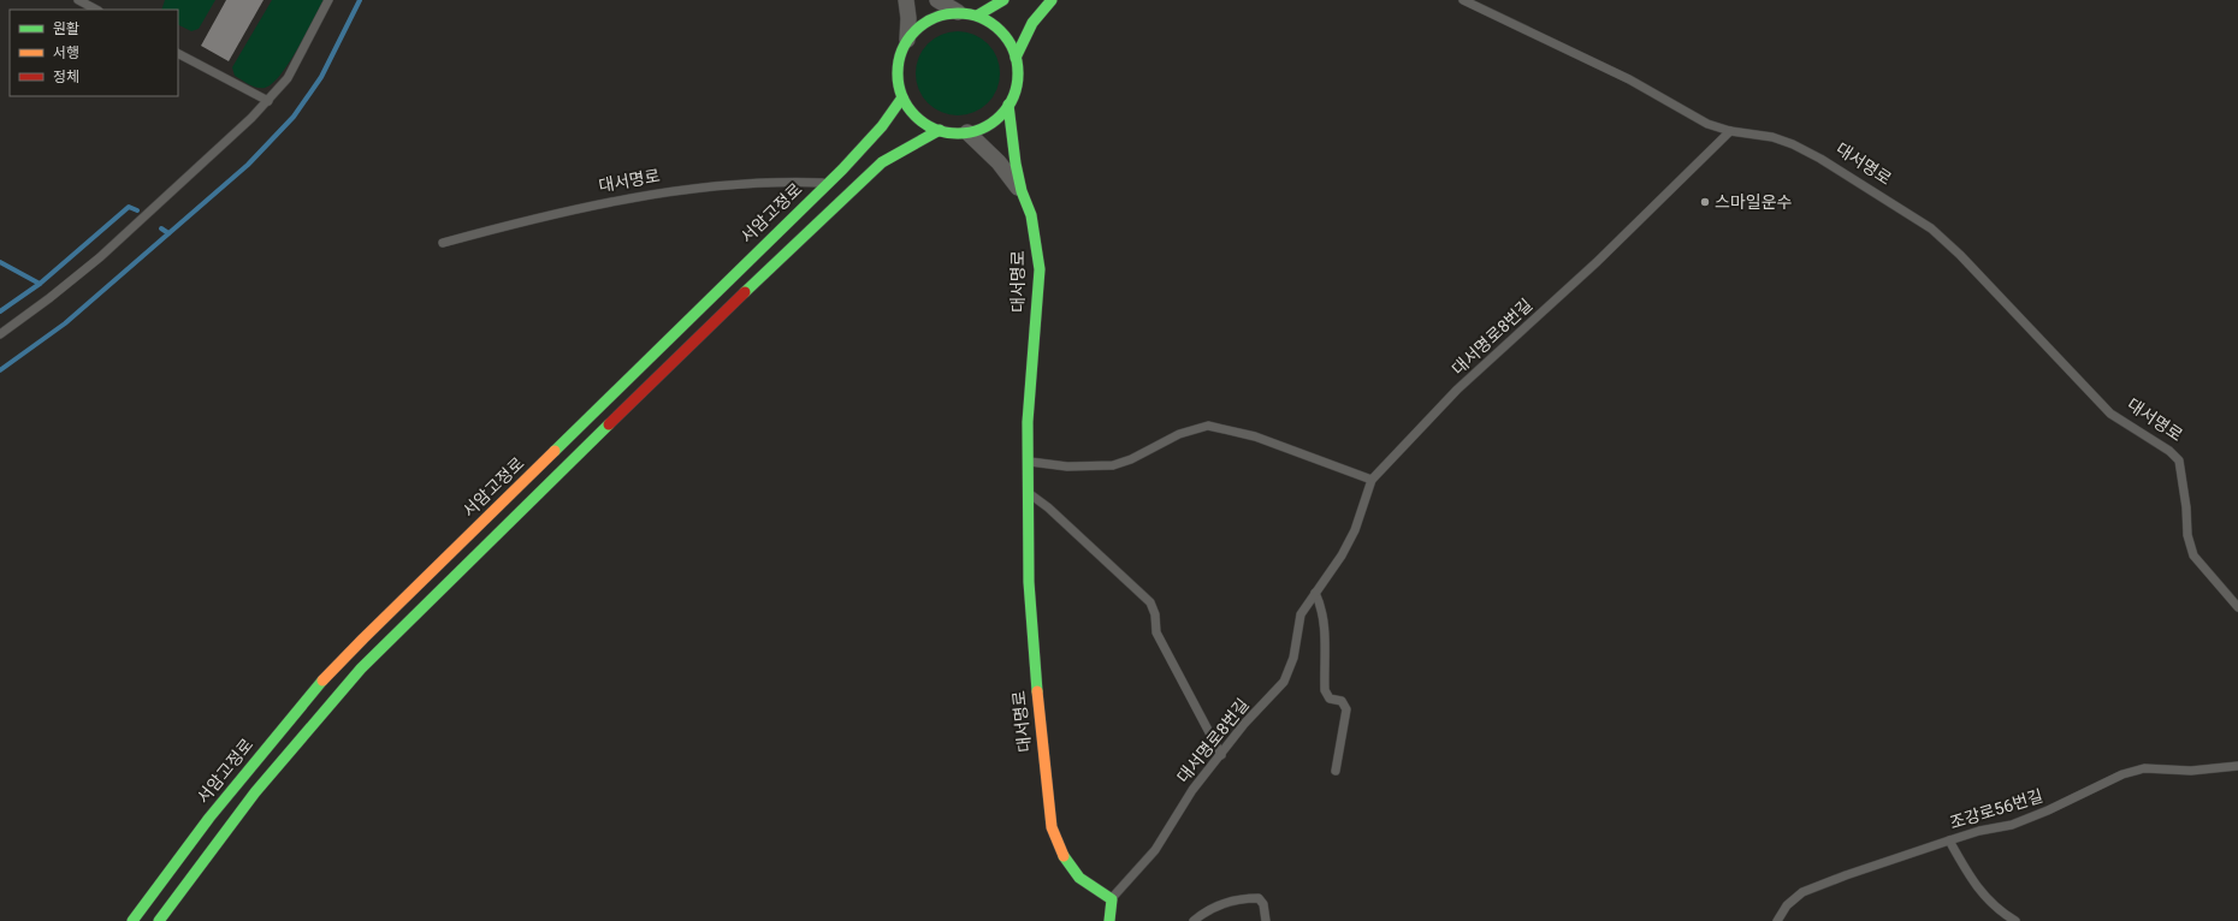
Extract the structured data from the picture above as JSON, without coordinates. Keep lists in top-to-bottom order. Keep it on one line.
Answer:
{"streets":{"main road":["대서명로","서암고정로"],"lane":["대서명로8번길","조강로56번길"]},"crossings":[["대서명로","서암고정로"],["대서명로","대서명로8번길"]],"places":["스마일운수"],"legend":["원활","서행","정체"]}
